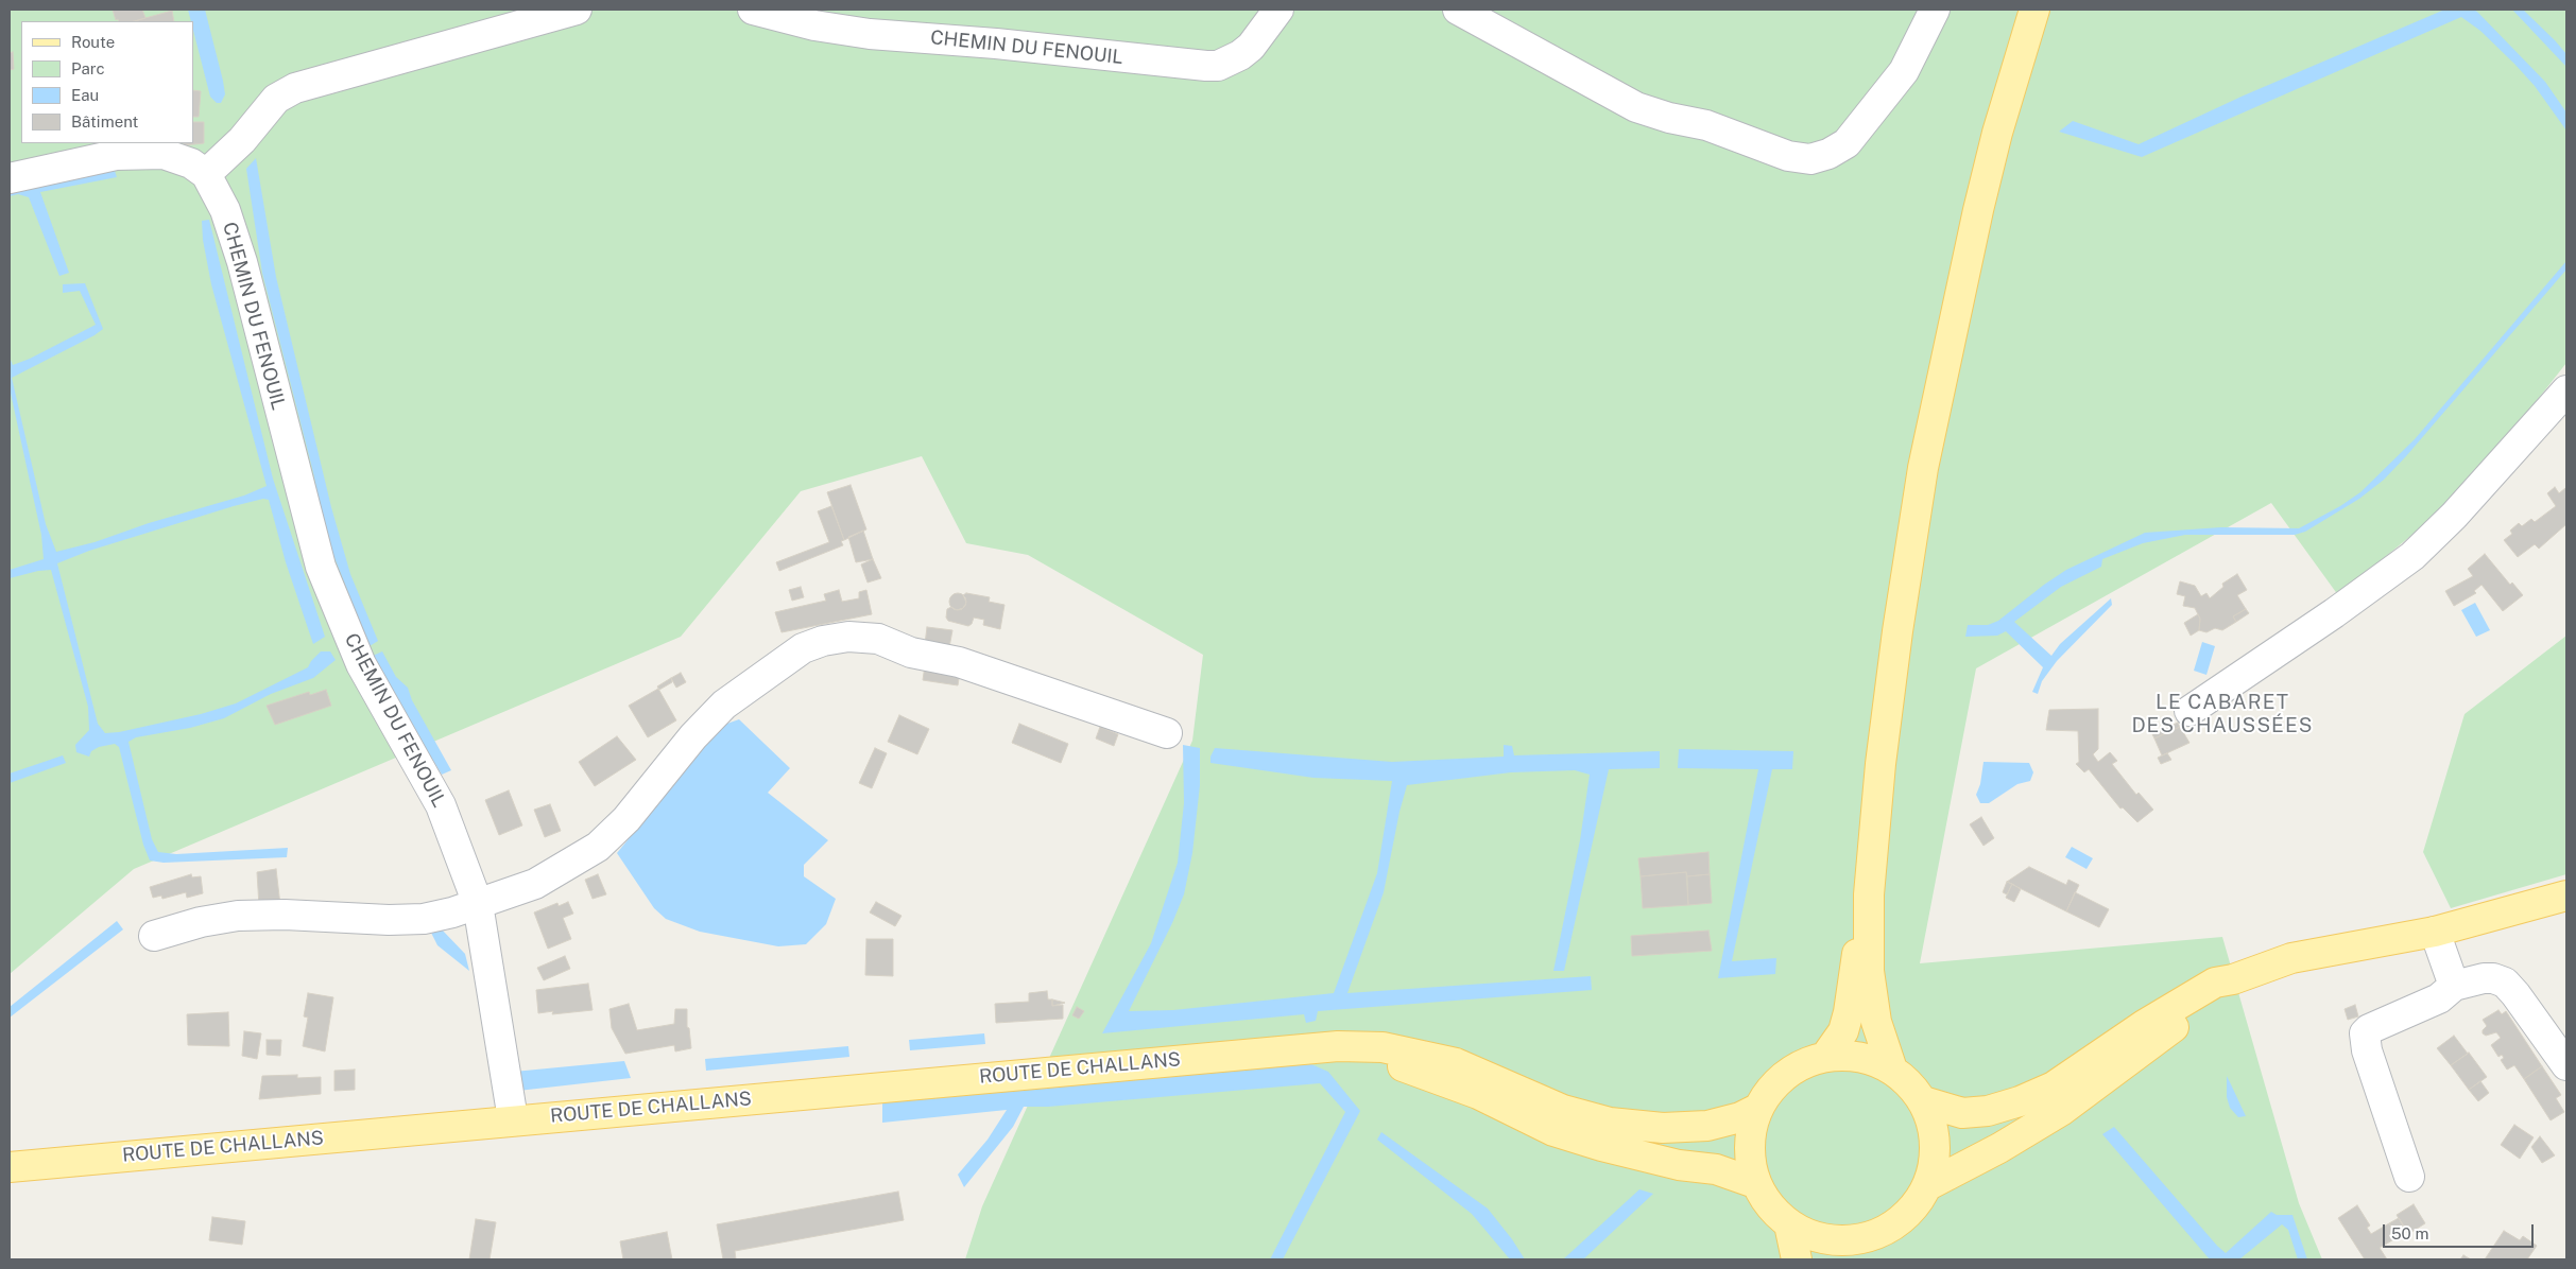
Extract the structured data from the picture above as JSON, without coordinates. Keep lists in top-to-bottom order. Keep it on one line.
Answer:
{"streets":{"main road":["ROUTE DE CHALLANS"],"street":["CHEMIN DU FENOUIL"]},"crossings":[["CHEMIN DU FENOUIL","ROUTE DE CHALLANS"]],"districts":["LE CABARET DES CHAUSSÉES"],"legend":["Route","Parc","Eau","Bâtiment"],"scale_bar":"50 m"}
